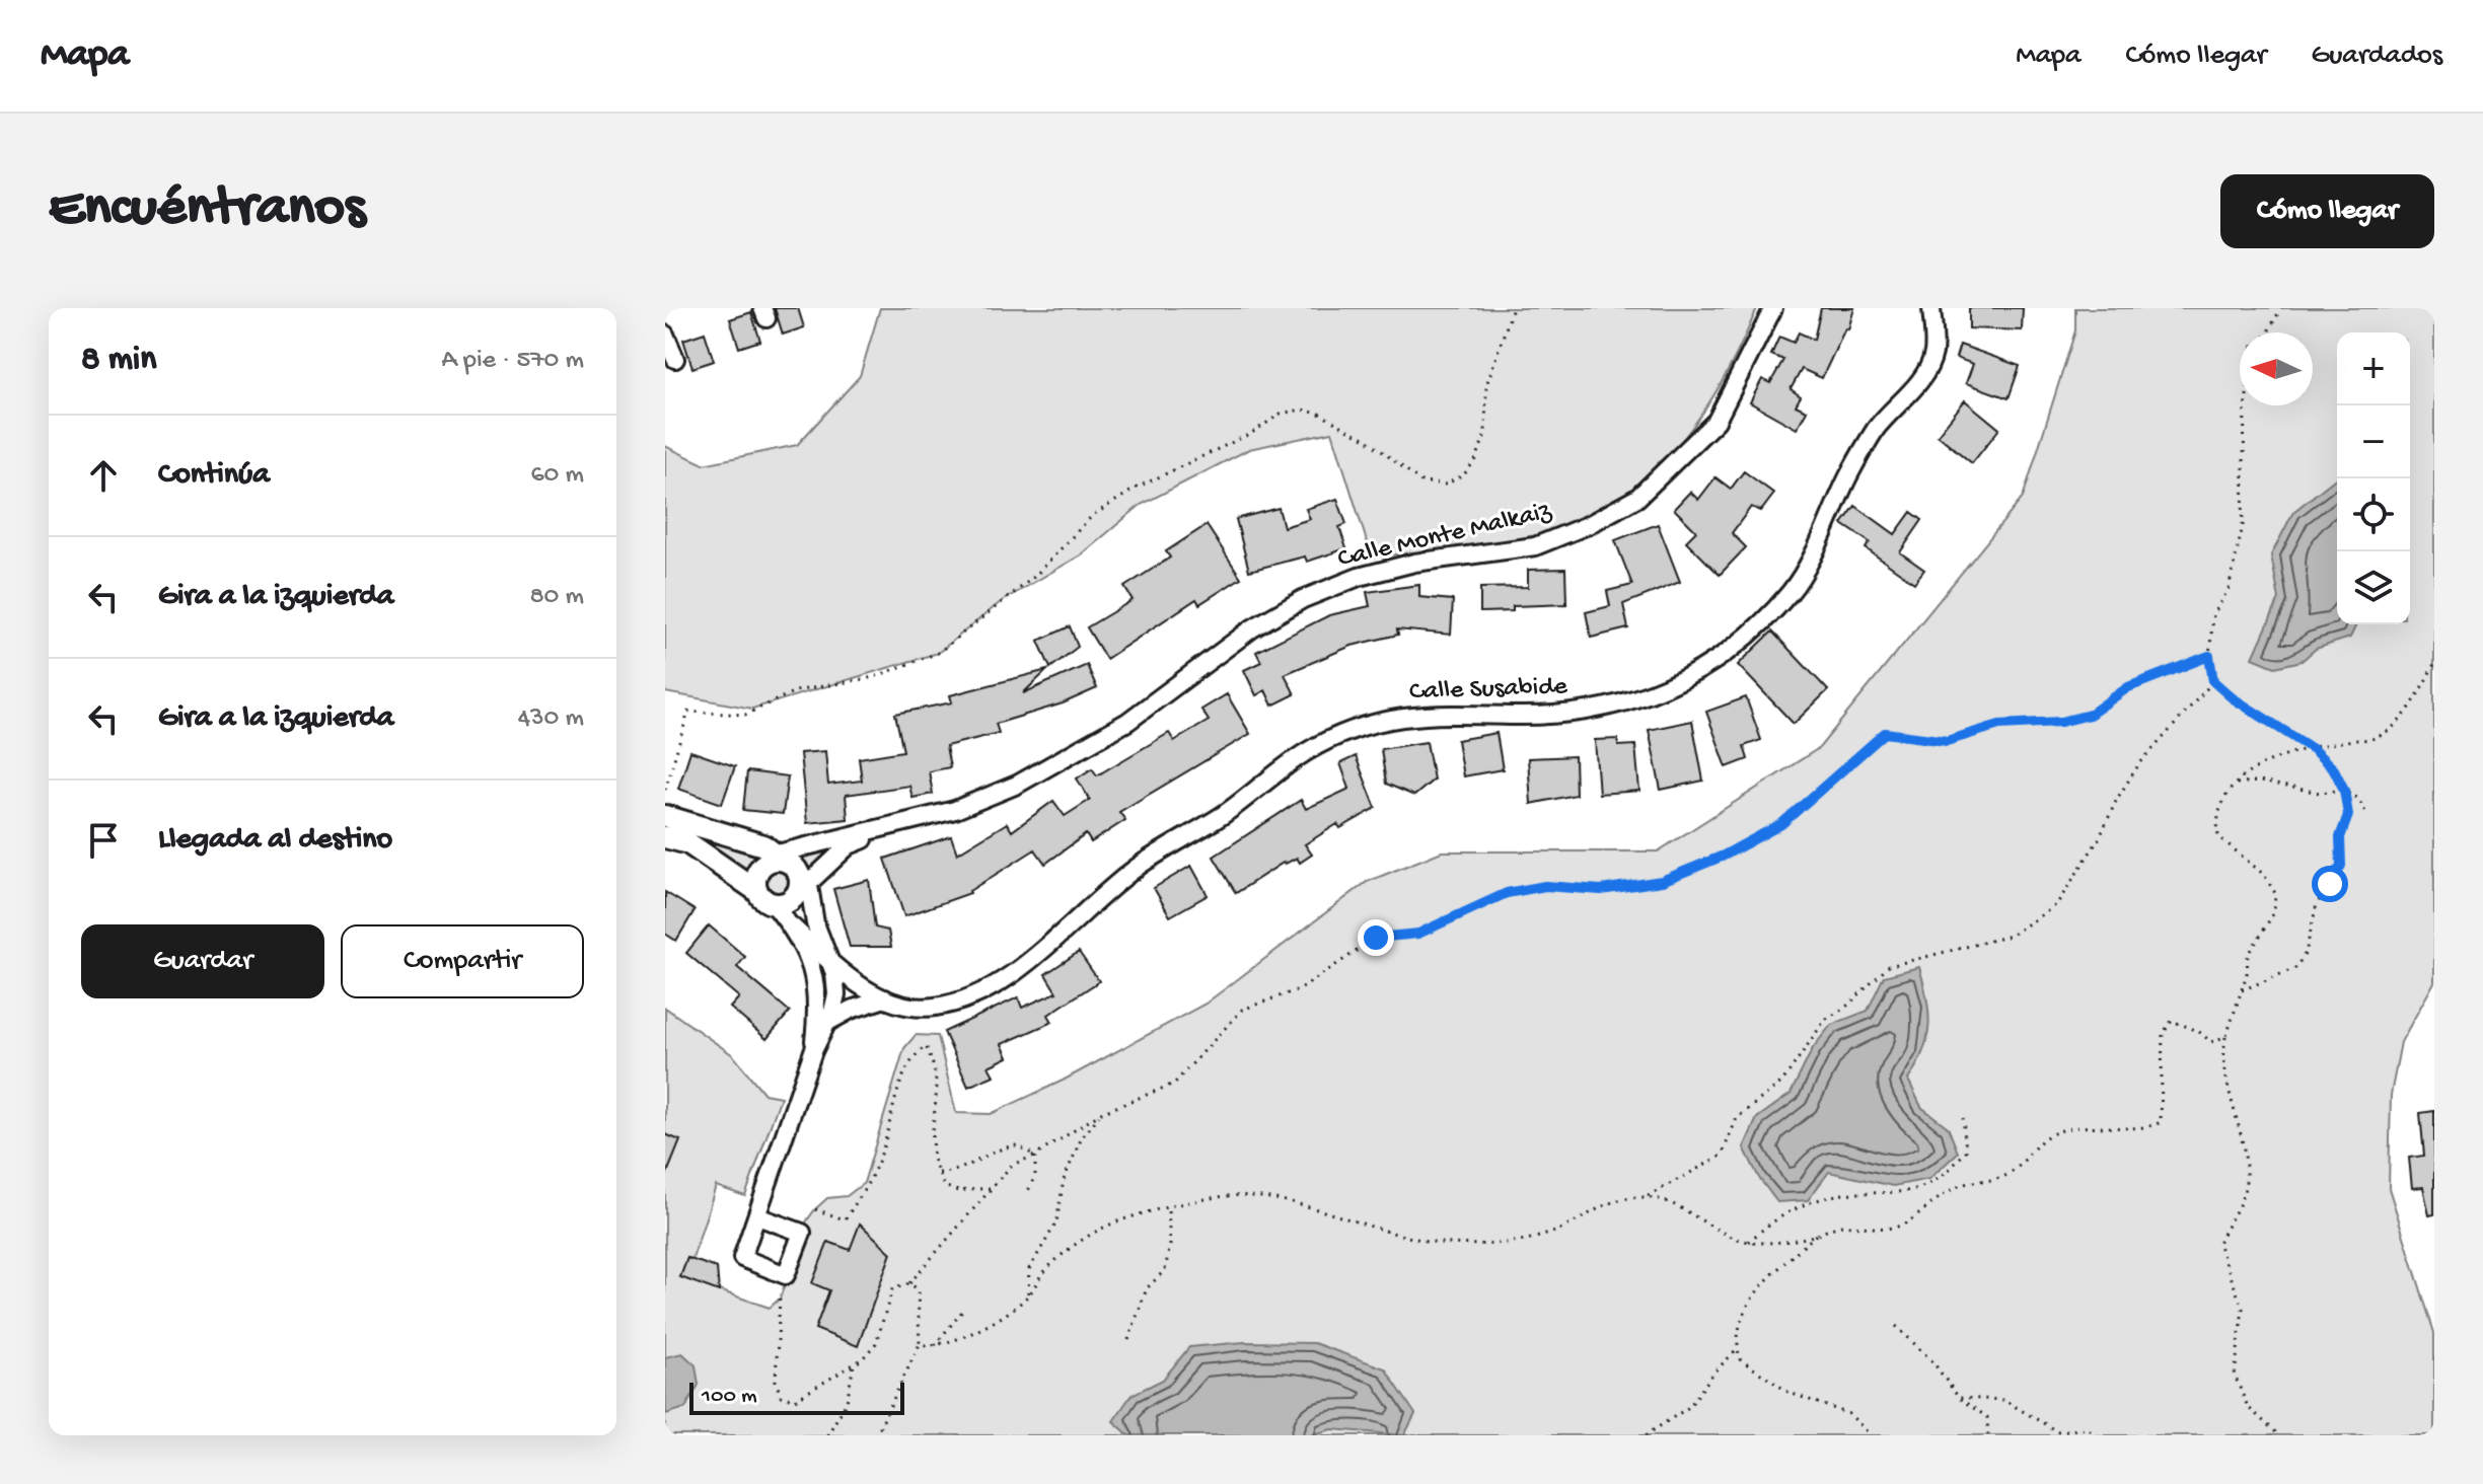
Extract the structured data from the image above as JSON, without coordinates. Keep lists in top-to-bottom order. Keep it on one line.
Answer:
{"streets":{"street":["Calle Monte Malkaiz","Calle Susabide"]},"scale_bar":"100 m","north":"left","page":{"header":"Mapa","nav":["Mapa","Cómo llegar","Guardados"],"buttons":["Cómo llegar",["Guardar","Compartir"]],"title":"Encuéntranos","heading":["8 min","A pie · 570 m"],"map_buttons":["+","−"],"list":[["Continúa","60 m"],["Gira a la izquierda","80 m"],["Gira a la izquierda","430 m"],"Llegada al destino"],"scale":"100 m"}}
